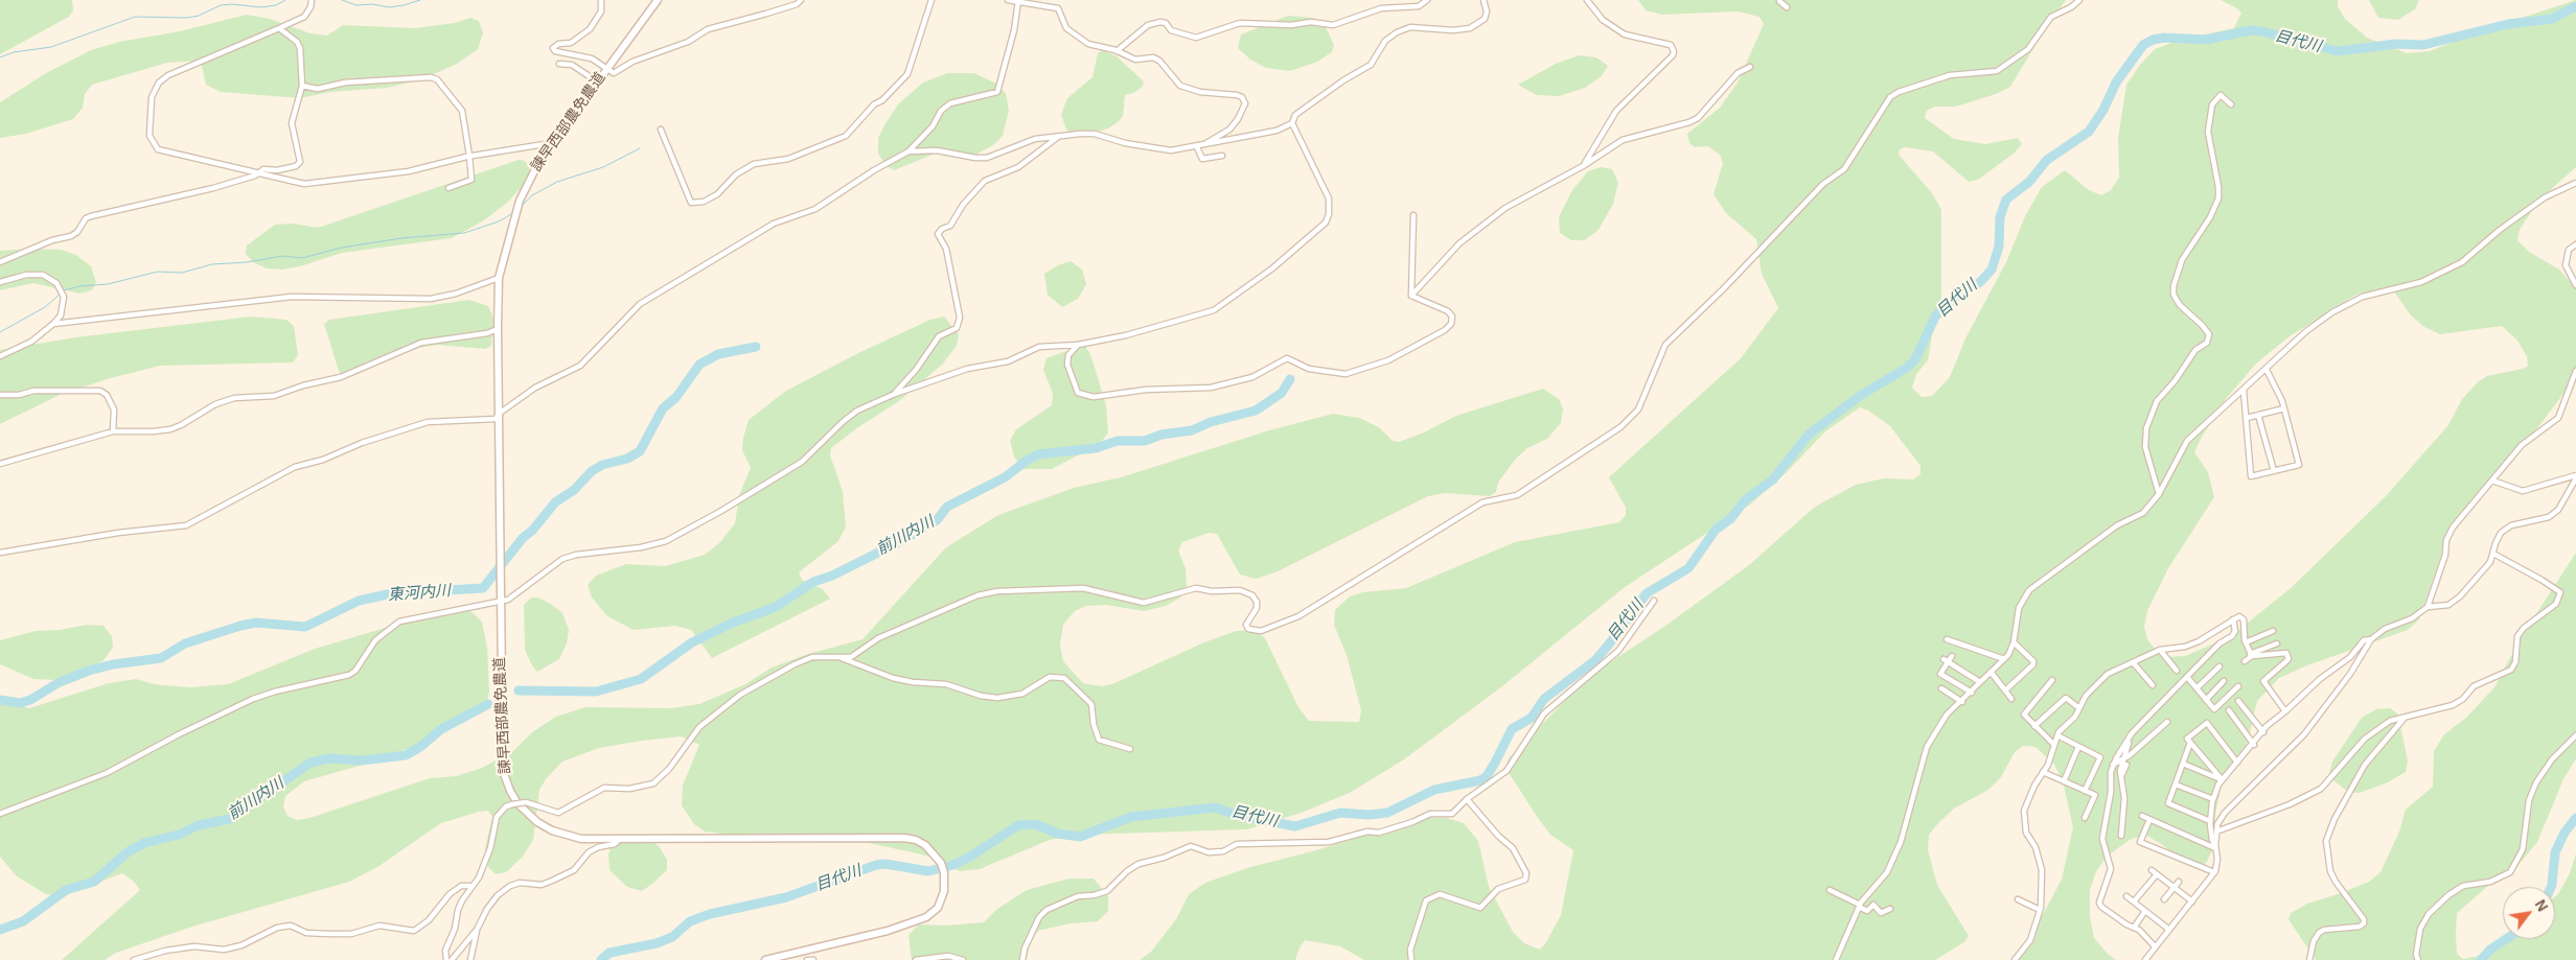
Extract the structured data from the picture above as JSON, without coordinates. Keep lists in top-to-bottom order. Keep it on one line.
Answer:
{"streets":{"street":["諫早西部農免農道"]},"water":["目代川","前川内川","東河内川"],"north":"top right"}
